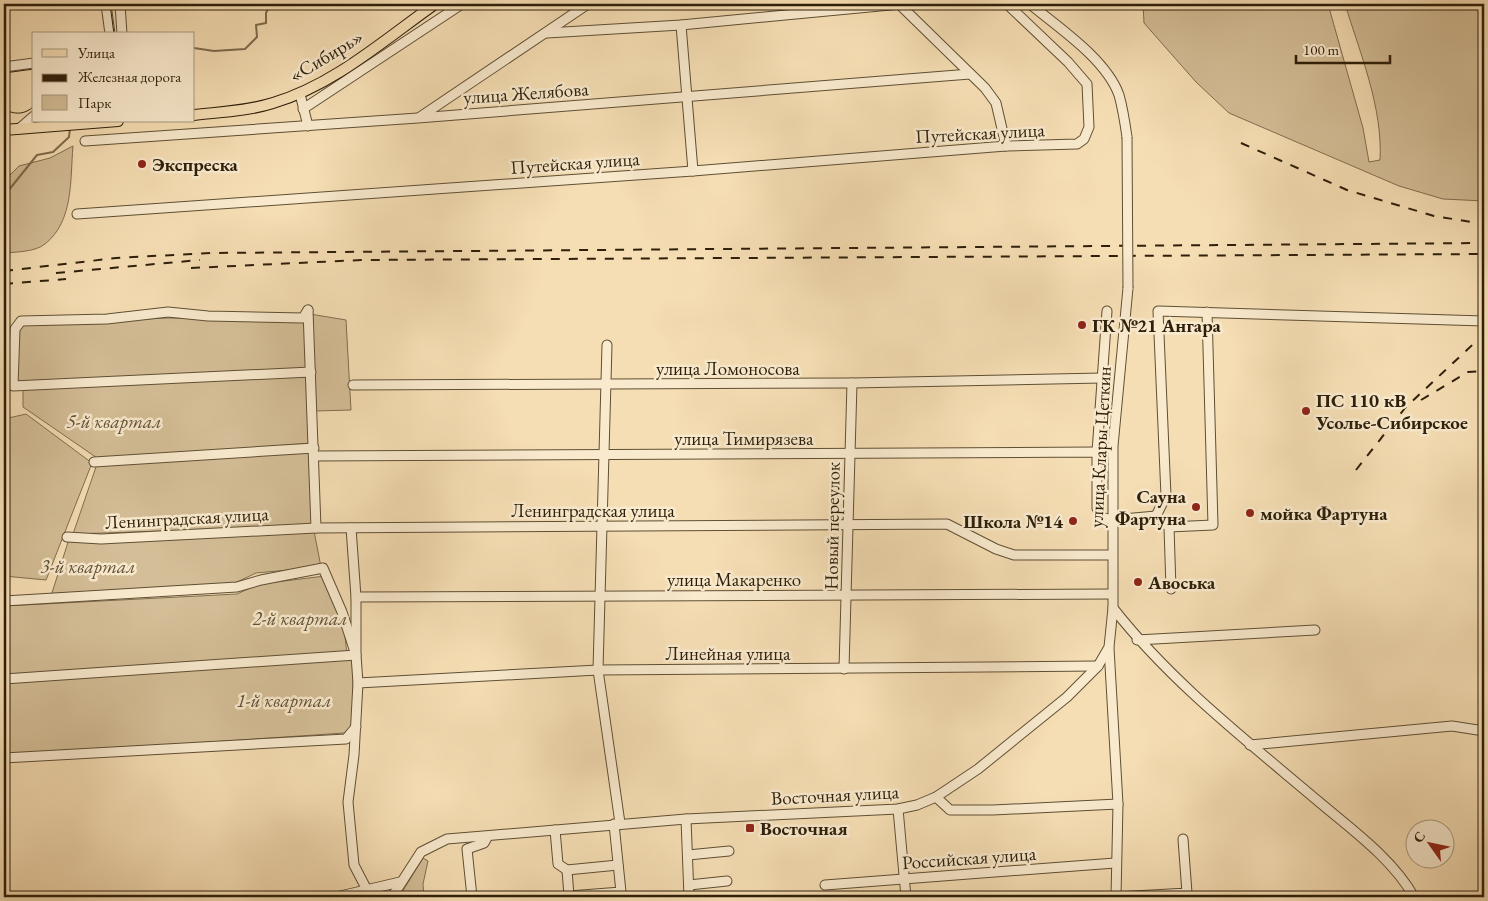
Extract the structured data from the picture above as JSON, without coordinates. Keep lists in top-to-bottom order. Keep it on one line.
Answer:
{"streets":{"main road":["«Сибирь»"],"street":["улица Желябова","Путейская улица","улица Ломоносова","улица Тимирязева","улица Клары Цеткин","Ленинградская улица","Новый переулок","улица Макаренко","Линейная улица","Восточная улица","Российская улица"]},"crossings":[["улица Ломоносова","Новый переулок"],["улица Тимирязева","Новый переулок"],["улица Клары Цеткин","Ленинградская улица"],["улица Клары Цеткин","улица Макаренко"],["улица Клары Цеткин","Восточная улица"],["Ленинградская улица","Новый переулок"],["Новый переулок","улица Макаренко"],["Новый переулок","Линейная улица"],["Линейная улица","Восточная улица"]],"parks":["5-й квартал","3-й квартал","2-й квартал","1-й квартал"],"places":{"other":["Экспреска","ГК №21 Ангара","ПС 110 кВ Усолье-Сибирское","Сауна Фартуна","мойка Фартуна","Школа №14","Авоська"],"transit":["Восточная"]},"legend":["Улица","Железная дорога","Парк"],"scale_bar":"100 m","north":"top left"}
